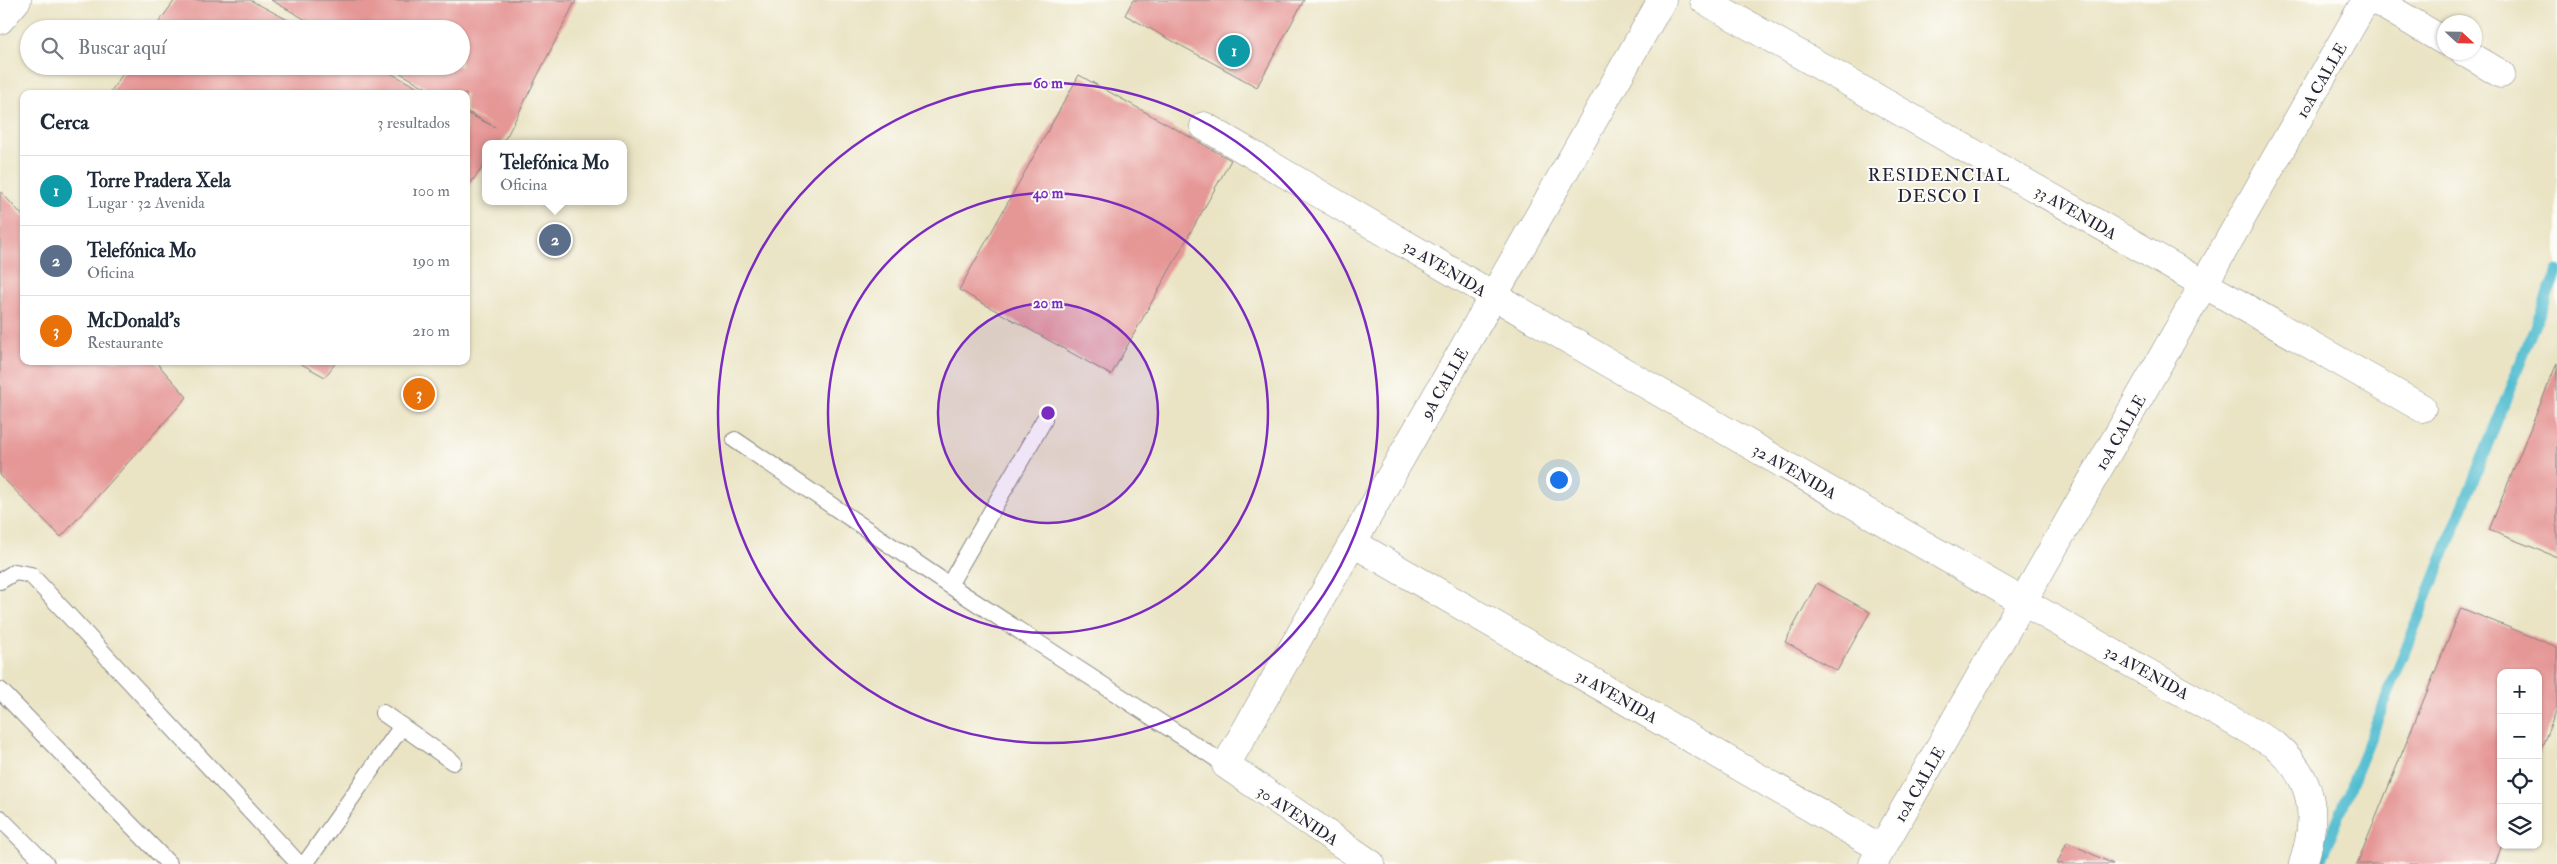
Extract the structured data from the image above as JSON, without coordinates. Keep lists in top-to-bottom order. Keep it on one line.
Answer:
{"streets":{"street":["10A CALLE","33 AVENIDA","32 AVENIDA","9A CALLE","31 AVENIDA","30 AVENIDA"]},"crossings":[["10A CALLE","33 AVENIDA"],["10A CALLE","32 AVENIDA"],["10A CALLE","31 AVENIDA"],["32 AVENIDA","9A CALLE"],["9A CALLE","31 AVENIDA"],["9A CALLE","30 AVENIDA"]],"districts":["RESIDENCIAL DESCO I"],"north":"right","page":{"search":"Buscar aquí","pins":["1","2","3"],"heading":["Cerca","3 resultados"],"popup":["Telefónica Mo","Oficina"],"list":[{"mark":"1","name":"Torre Pradera Xela","note":"Lugar · 32 Avenida","value":"100 m"},{"mark":"2","name":"Telefónica Mo","note":"Oficina","value":"190 m"},{"mark":"3","name":"McDonald's","note":"Restaurante","value":"210 m"}],"map_buttons":["+","−"]},"rings":["60 m","40 m","20 m"]}
